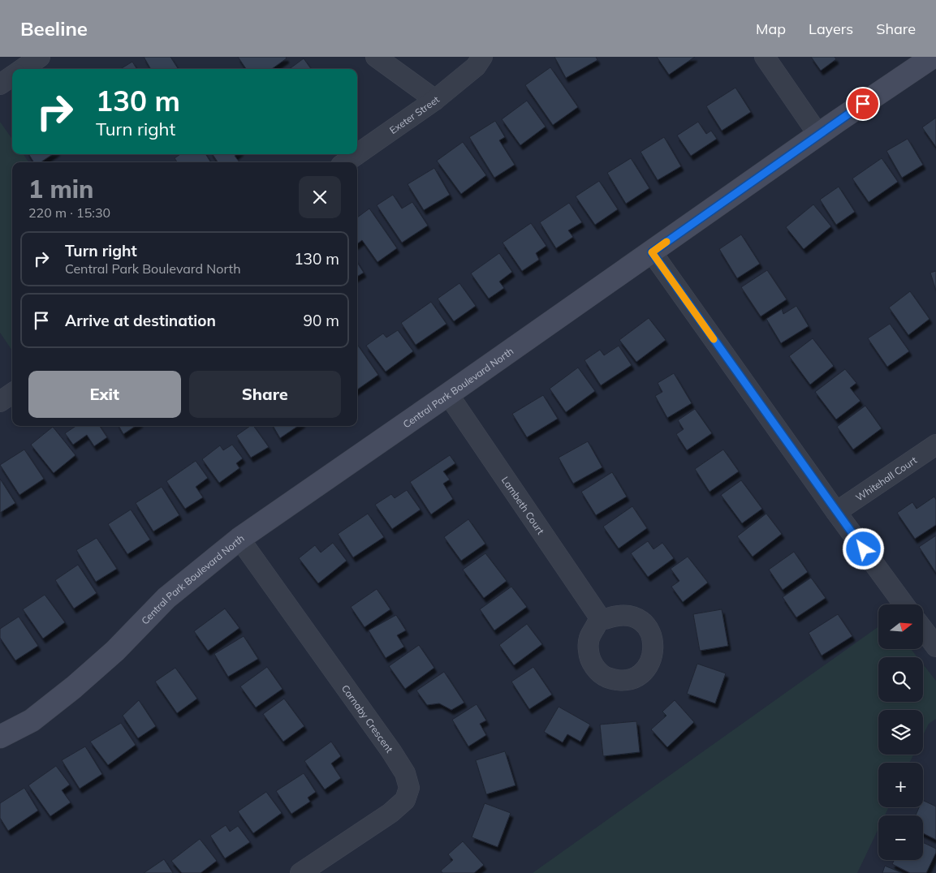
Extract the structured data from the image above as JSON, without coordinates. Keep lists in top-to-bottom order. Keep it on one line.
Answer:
{"streets":{"street":["Exeter Street","Central Park Boulevard North","Whitehall Court","Lambeth Court","Carnaby Crescent"]},"crossings":[["Central Park Boulevard North","Lambeth Court"],["Central Park Boulevard North","Carnaby Crescent"]],"north":"right","page":{"header":"Beeline","nav":["Map","Layers","Share"],"turn":["130 m","Turn right"],"heading":["1 min","220 m · 15:30"],"list":[{"name":"Turn right","note":"Central Park Boulevard North","value":"130 m"},{"name":"Arrive at destination","value":"90 m"}],"buttons":["Exit","Share"],"map_buttons":["+","−"]}}
